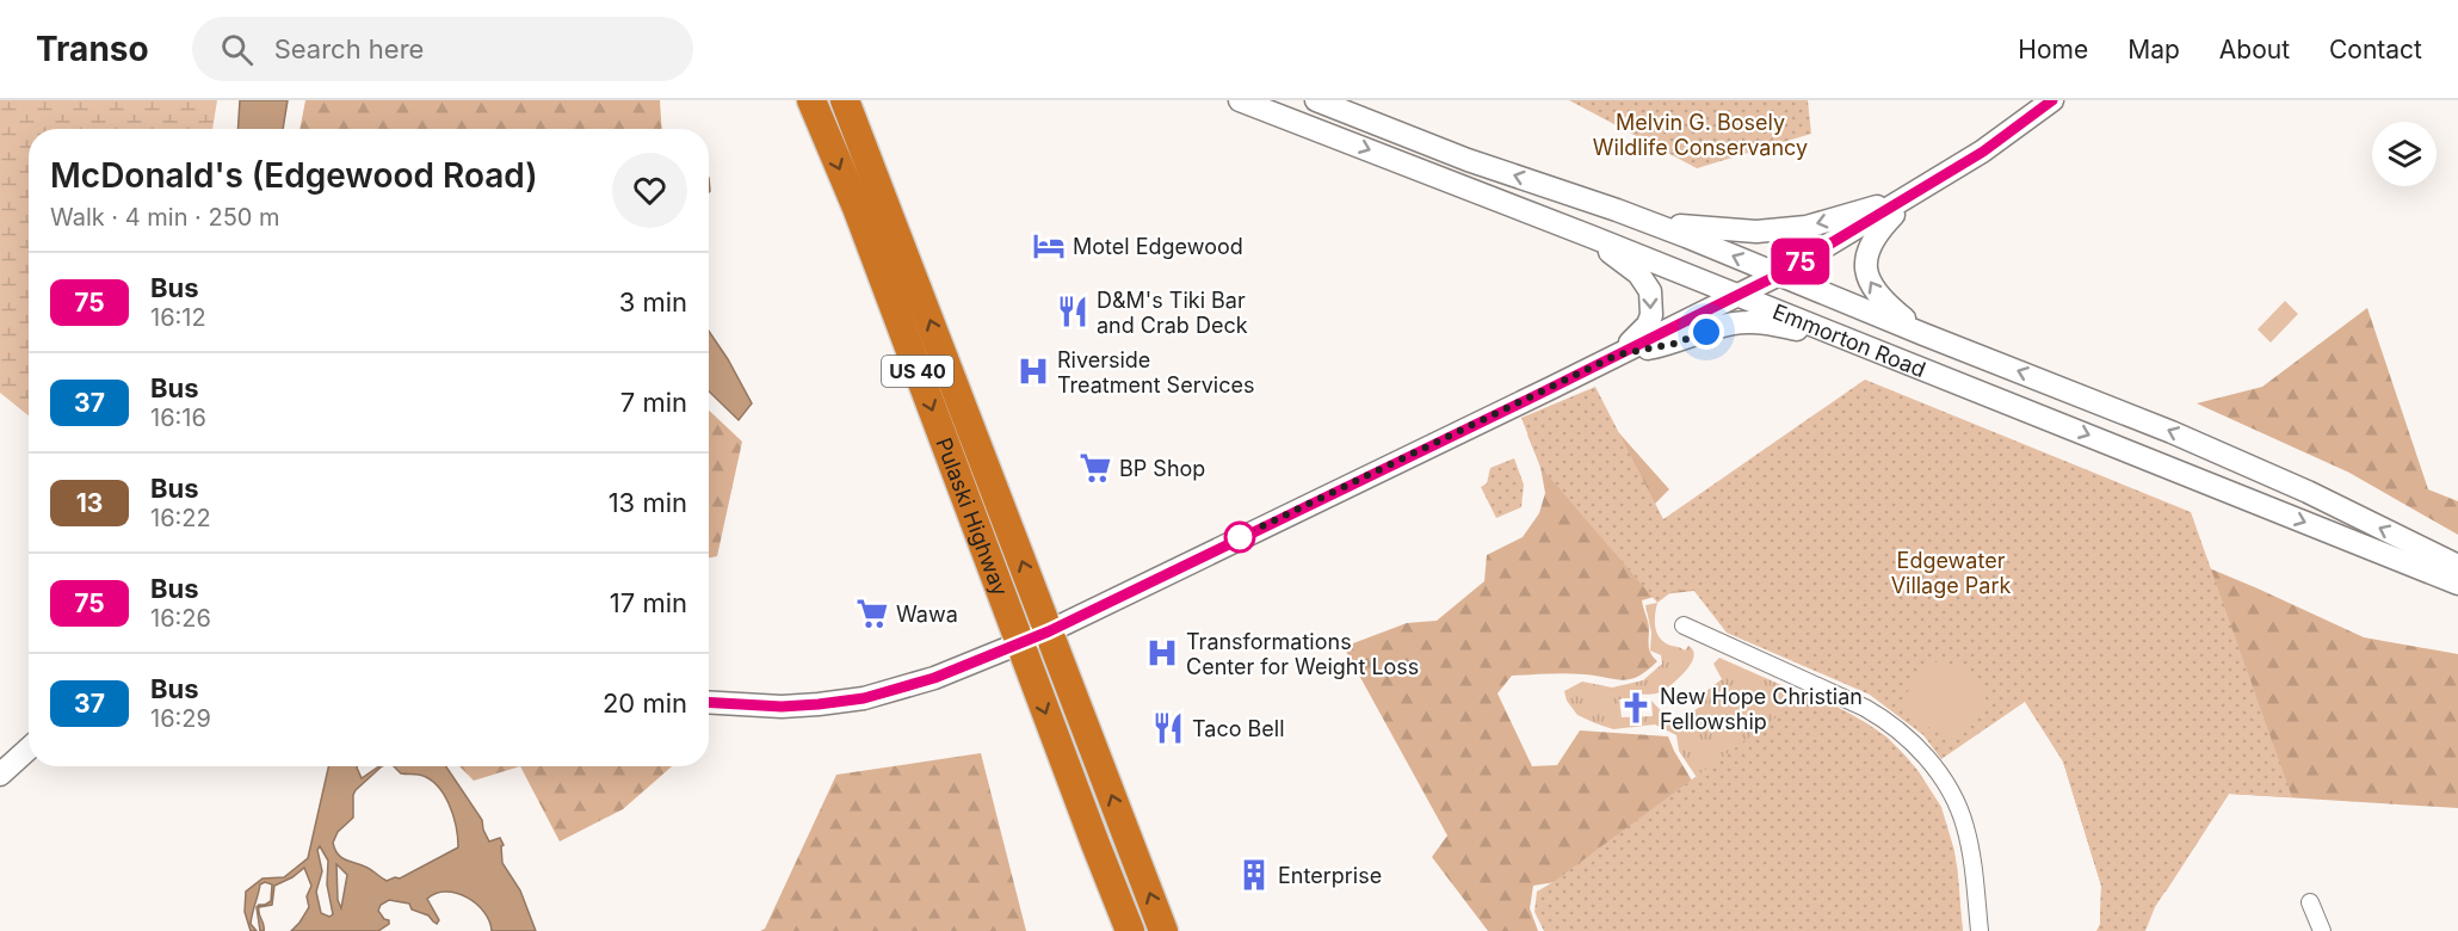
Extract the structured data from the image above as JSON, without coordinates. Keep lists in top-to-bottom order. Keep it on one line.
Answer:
{"streets":{"highway":["US 40","Pulaski Highway"],"main road":["Emmorton Road"]},"parks":["Melvin G. Bosely Wildlife Conservancy","Edgewater Village Park"],"places":{"hotel":["Motel Edgewood"],"restaurant":["D&M's Tiki Bar and Crab Deck","Taco Bell"],"hospital":["Riverside Treatment Services","Transformations Center for Weight Loss"],"supermarket":["BP Shop","Wawa"],"church":["New Hope Christian Fellowship"],"building":["Enterprise"]},"lines":["bus line 75"],"page":{"header":"Transo","search":"Search here","nav":["Home","Map","About","Contact"],"on_map":"75","heading":["McDonald's (Edgewood Road)","Walk · 4 min · 250 m"],"list":[{"mark":"75","name":"Bus","note":"16:12","value":"3 min"},{"mark":"37","name":"Bus","note":"16:16","value":"7 min"},{"mark":"13","name":"Bus","note":"16:22","value":"13 min"},{"mark":"75","name":"Bus","note":"16:26","value":"17 min"},{"mark":"37","name":"Bus","note":"16:29","value":"20 min"}]}}
